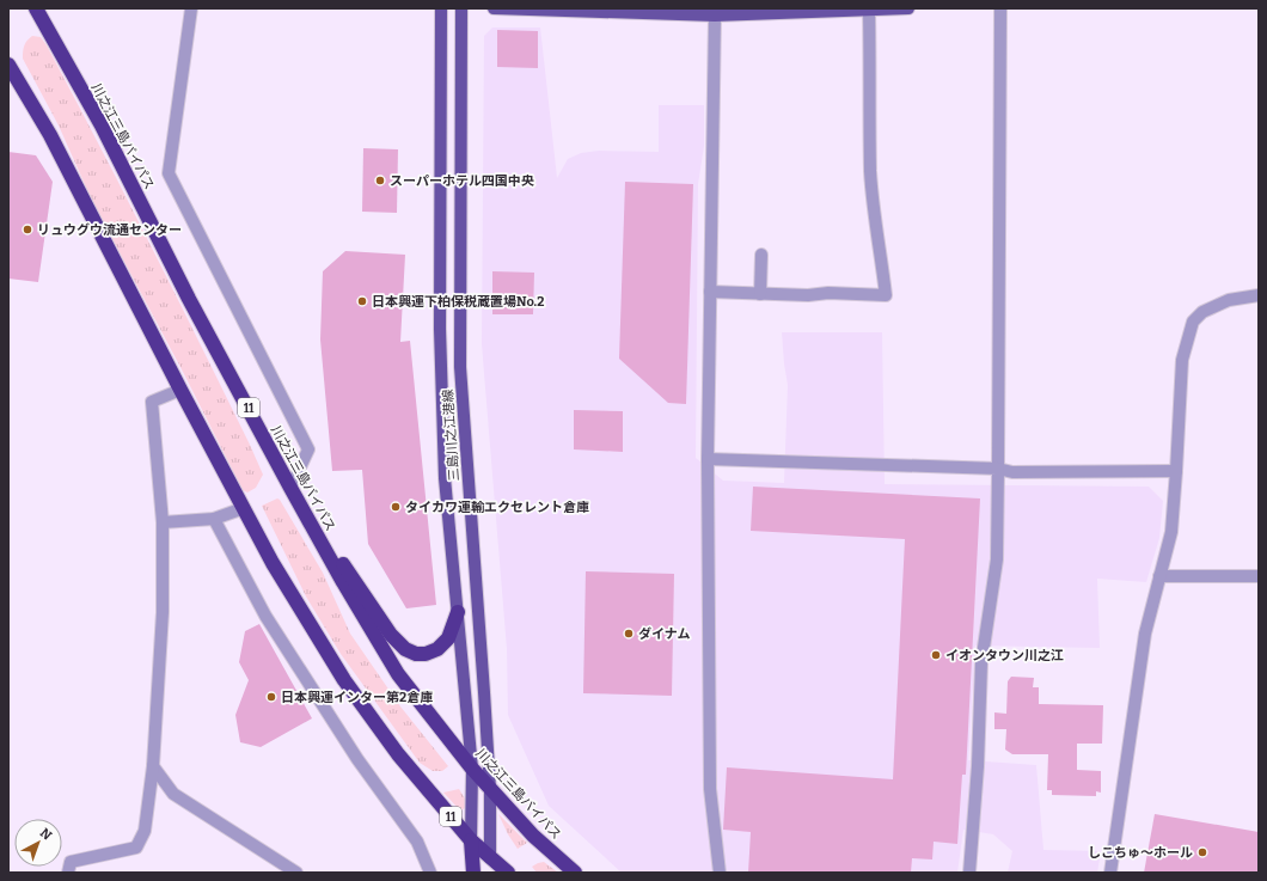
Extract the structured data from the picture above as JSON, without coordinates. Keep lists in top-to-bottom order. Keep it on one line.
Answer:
{"streets":{"highway":["川之江三島バイパス","11"],"main road":["三島川之江港線"]},"crossings":[["川之江三島バイパス","三島川之江港線"],["11","三島川之江港線"]],"places":["スーパーホテル四国中央","リュウグウ流通センター","日本興運下柏保税蔵置場No.2","タイカワ運輸エクセレント倉庫","ダイナム","イオンタウン川之江","日本興運インター第2倉庫","しこちゅ～ホール"],"north":"top right"}
